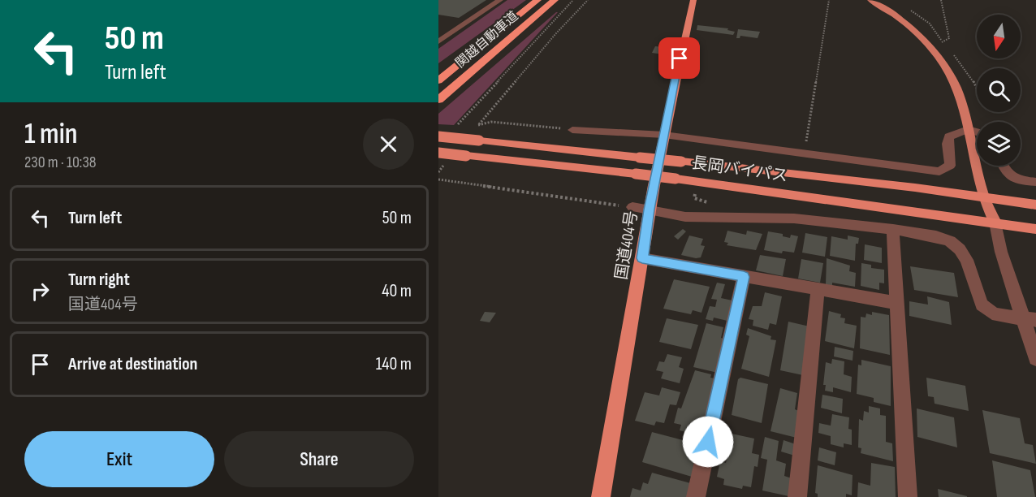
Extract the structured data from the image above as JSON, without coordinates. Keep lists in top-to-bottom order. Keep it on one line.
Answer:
{"streets":{"highway":["関越自動車道","長岡バイパス","国道404号"]},"north":"bottom","page":{"turn":["50 m","Turn left"],"heading":["1 min","230 m · 10:38"],"list":[{"name":"Turn left","value":"50 m"},{"name":"Turn right","note":"国道404号","value":"40 m"},{"name":"Arrive at destination","value":"140 m"}],"buttons":["Exit","Share"]}}
